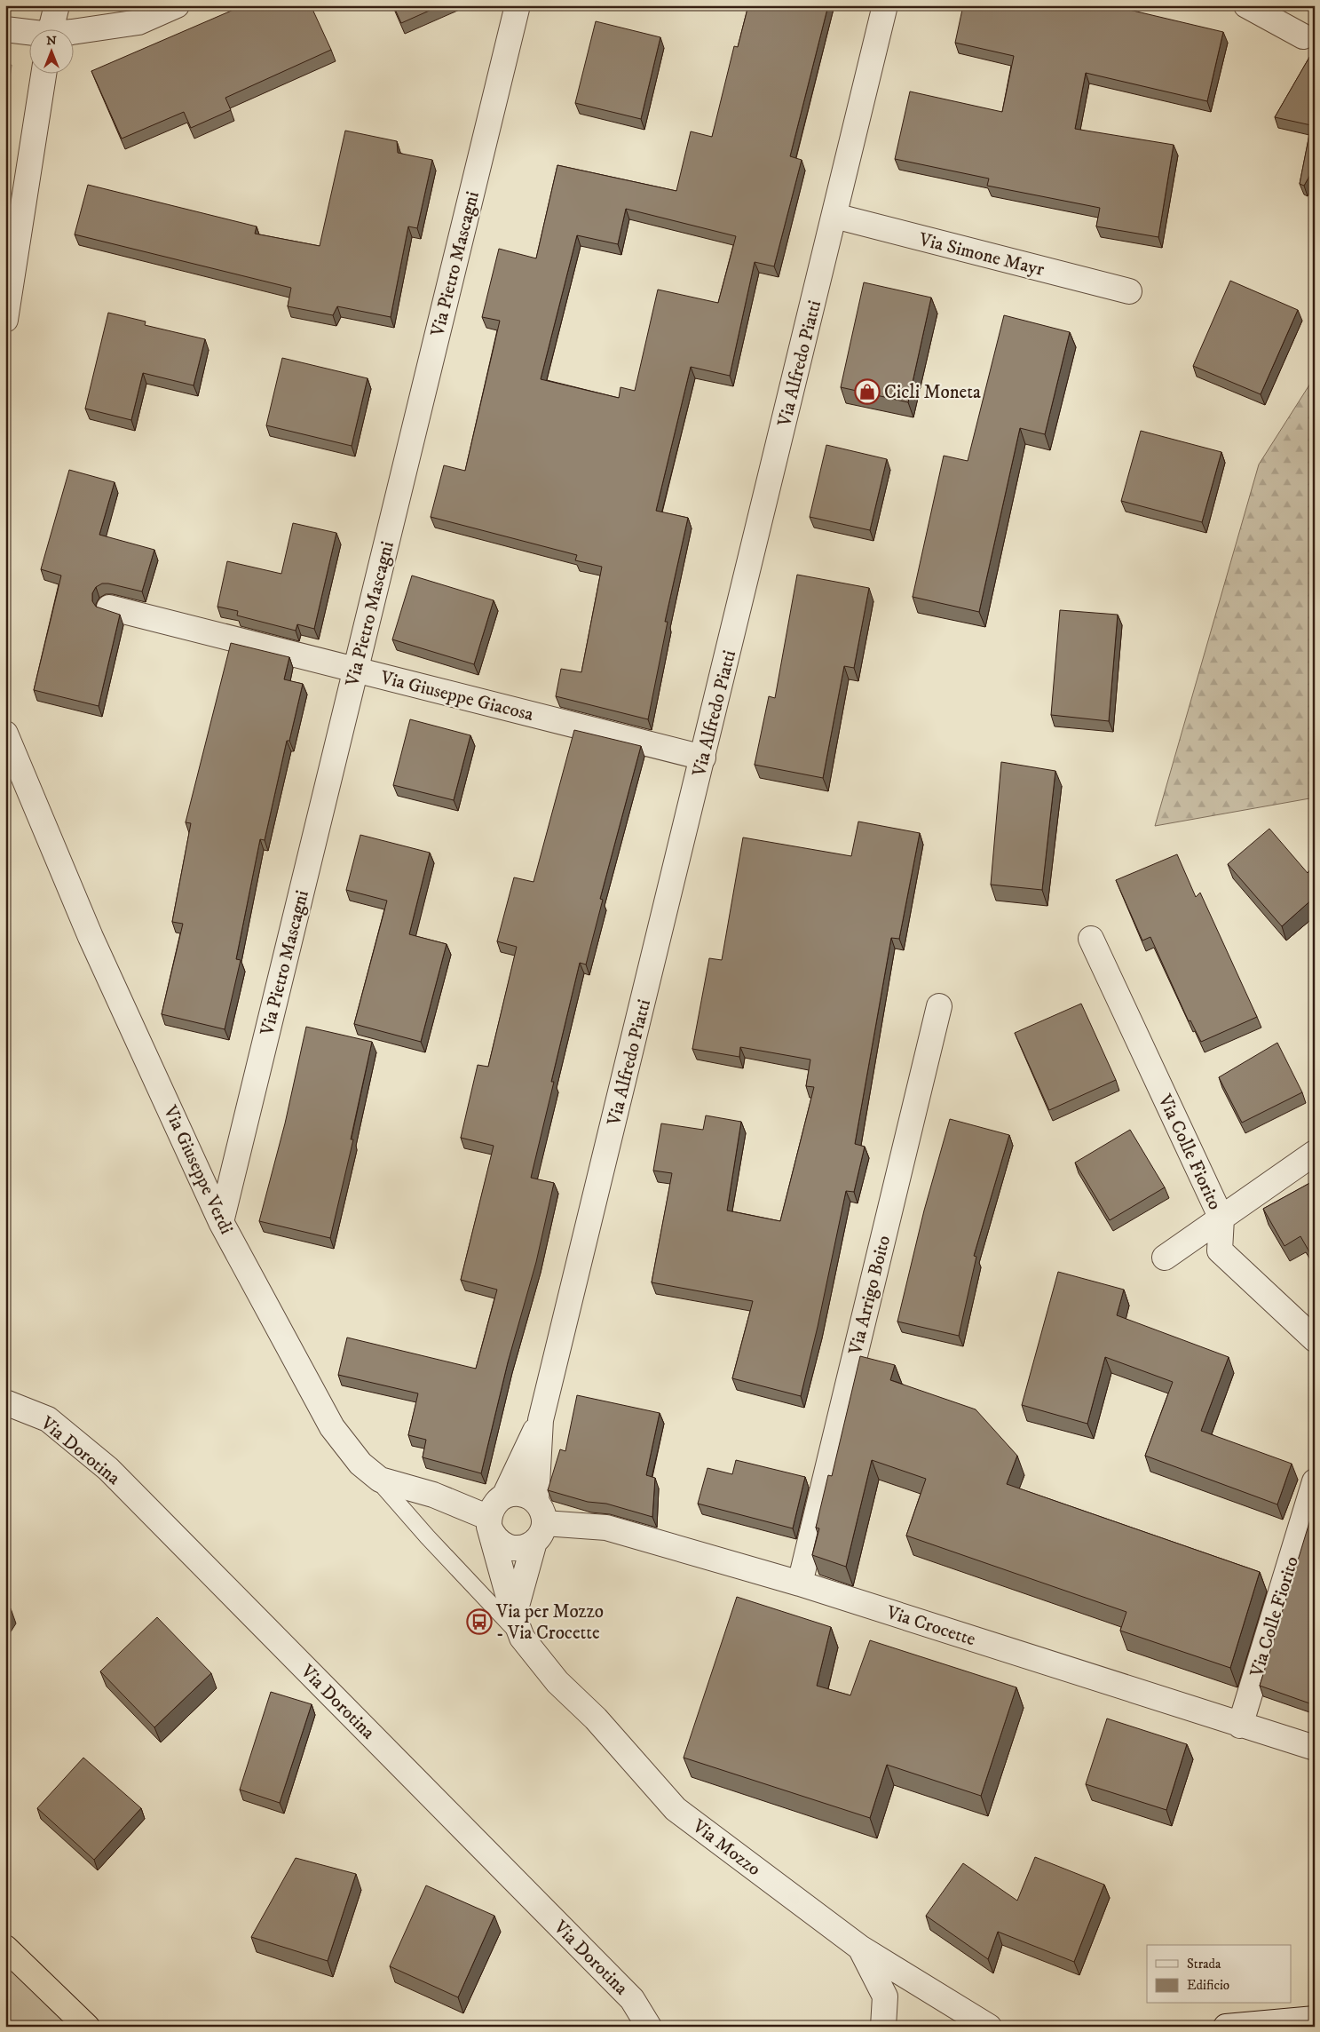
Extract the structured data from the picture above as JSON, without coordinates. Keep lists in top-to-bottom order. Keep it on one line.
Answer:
{"streets":{"street":["Via Simone Mayr","Via Pietro Mascagni","Via Alfredo Piatti","Via Giuseppe Giacosa","Via Colle Fiorito","Via Giuseppe Verdi","Via Arrigo Boito","Via Dorotina","Via Crocette","Via Mozzo"]},"crossings":[["Via Simone Mayr","Via Alfredo Piatti"],["Via Pietro Mascagni","Via Giuseppe Giacosa"],["Via Pietro Mascagni","Via Giuseppe Verdi"],["Via Alfredo Piatti","Via Giuseppe Giacosa"],["Via Alfredo Piatti","Via Giuseppe Verdi"],["Via Alfredo Piatti","Via Crocette"],["Via Alfredo Piatti","Via Mozzo"],["Via Colle Fiorito","Via Crocette"],["Via Giuseppe Verdi","Via Crocette"],["Via Giuseppe Verdi","Via Mozzo"],["Via Arrigo Boito","Via Crocette"],["Via Crocette","Via Mozzo"]],"places":{"shop":["Cicli Moneta"],"bus stop":["Via per Mozzo - Via Crocette"]},"legend":["Strada","Edificio"],"north":"top"}
